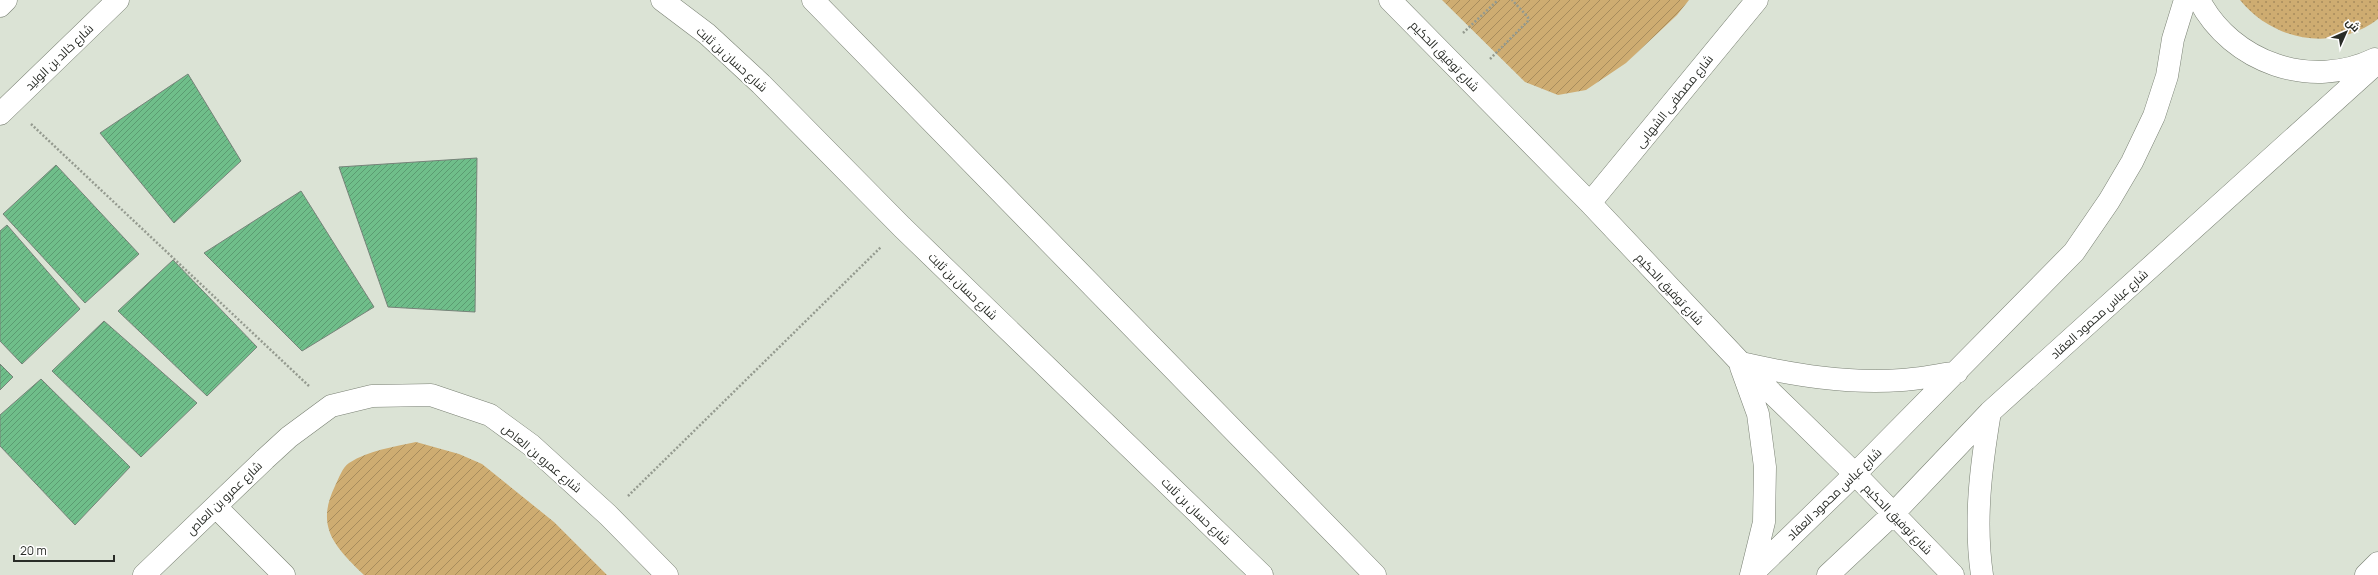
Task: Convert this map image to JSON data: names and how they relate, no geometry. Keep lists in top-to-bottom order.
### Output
{
  "streets": {
    "street": [
      "شارع توفيق الحكيم",
      "شارع خالد بن الوليد",
      "شارع حسان بن ثابت",
      "شارع مصطفى الشهابى",
      "شارع عباس محمود العقاد",
      "شارع عمرو بن العاص"
    ]
  },
  "crossings": [
    ["شارع توفيق الحكيم", "شارع مصطفى الشهابى"],
    ["شارع توفيق الحكيم", "شارع عباس محمود العقاد"]
  ],
  "scale_bar": "20 m",
  "north": "top right"
}
